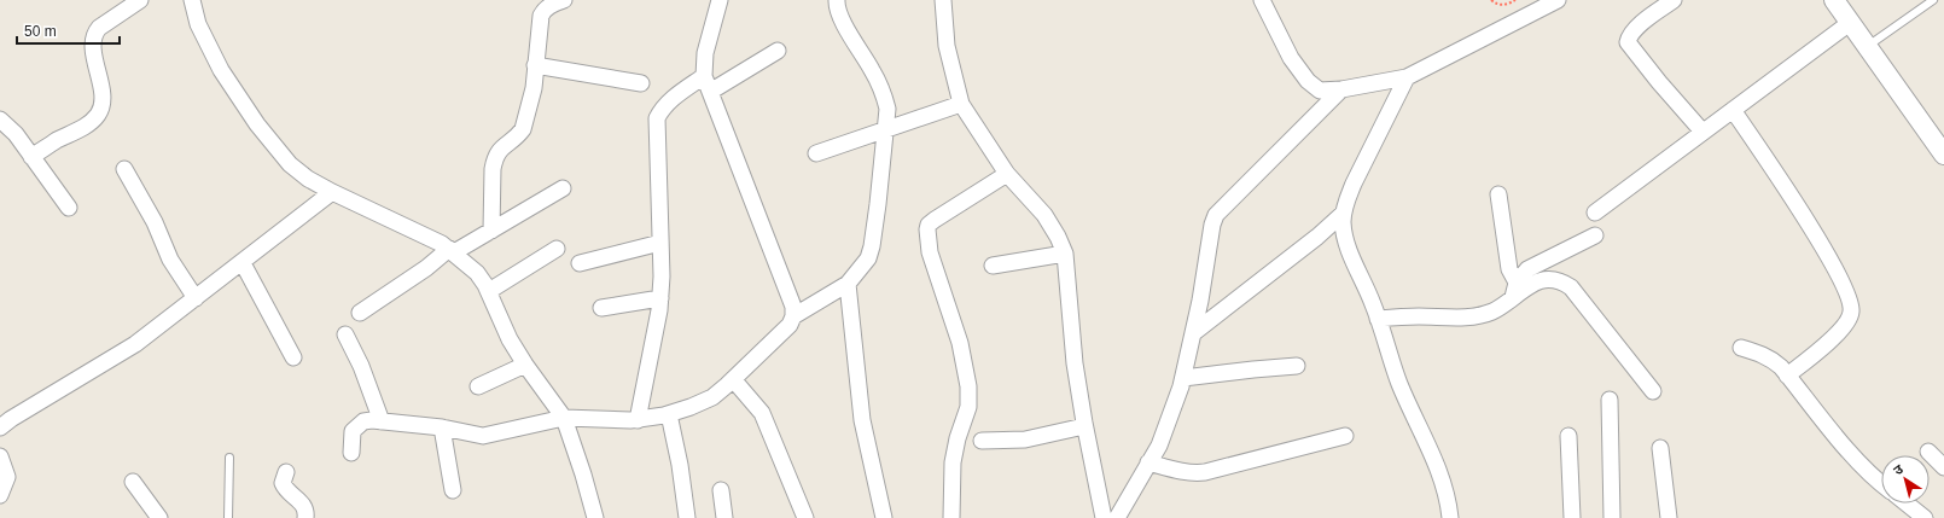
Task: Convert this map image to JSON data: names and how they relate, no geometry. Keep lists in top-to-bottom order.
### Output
{
  "scale_bar": "50 m",
  "north": "top left"
}
